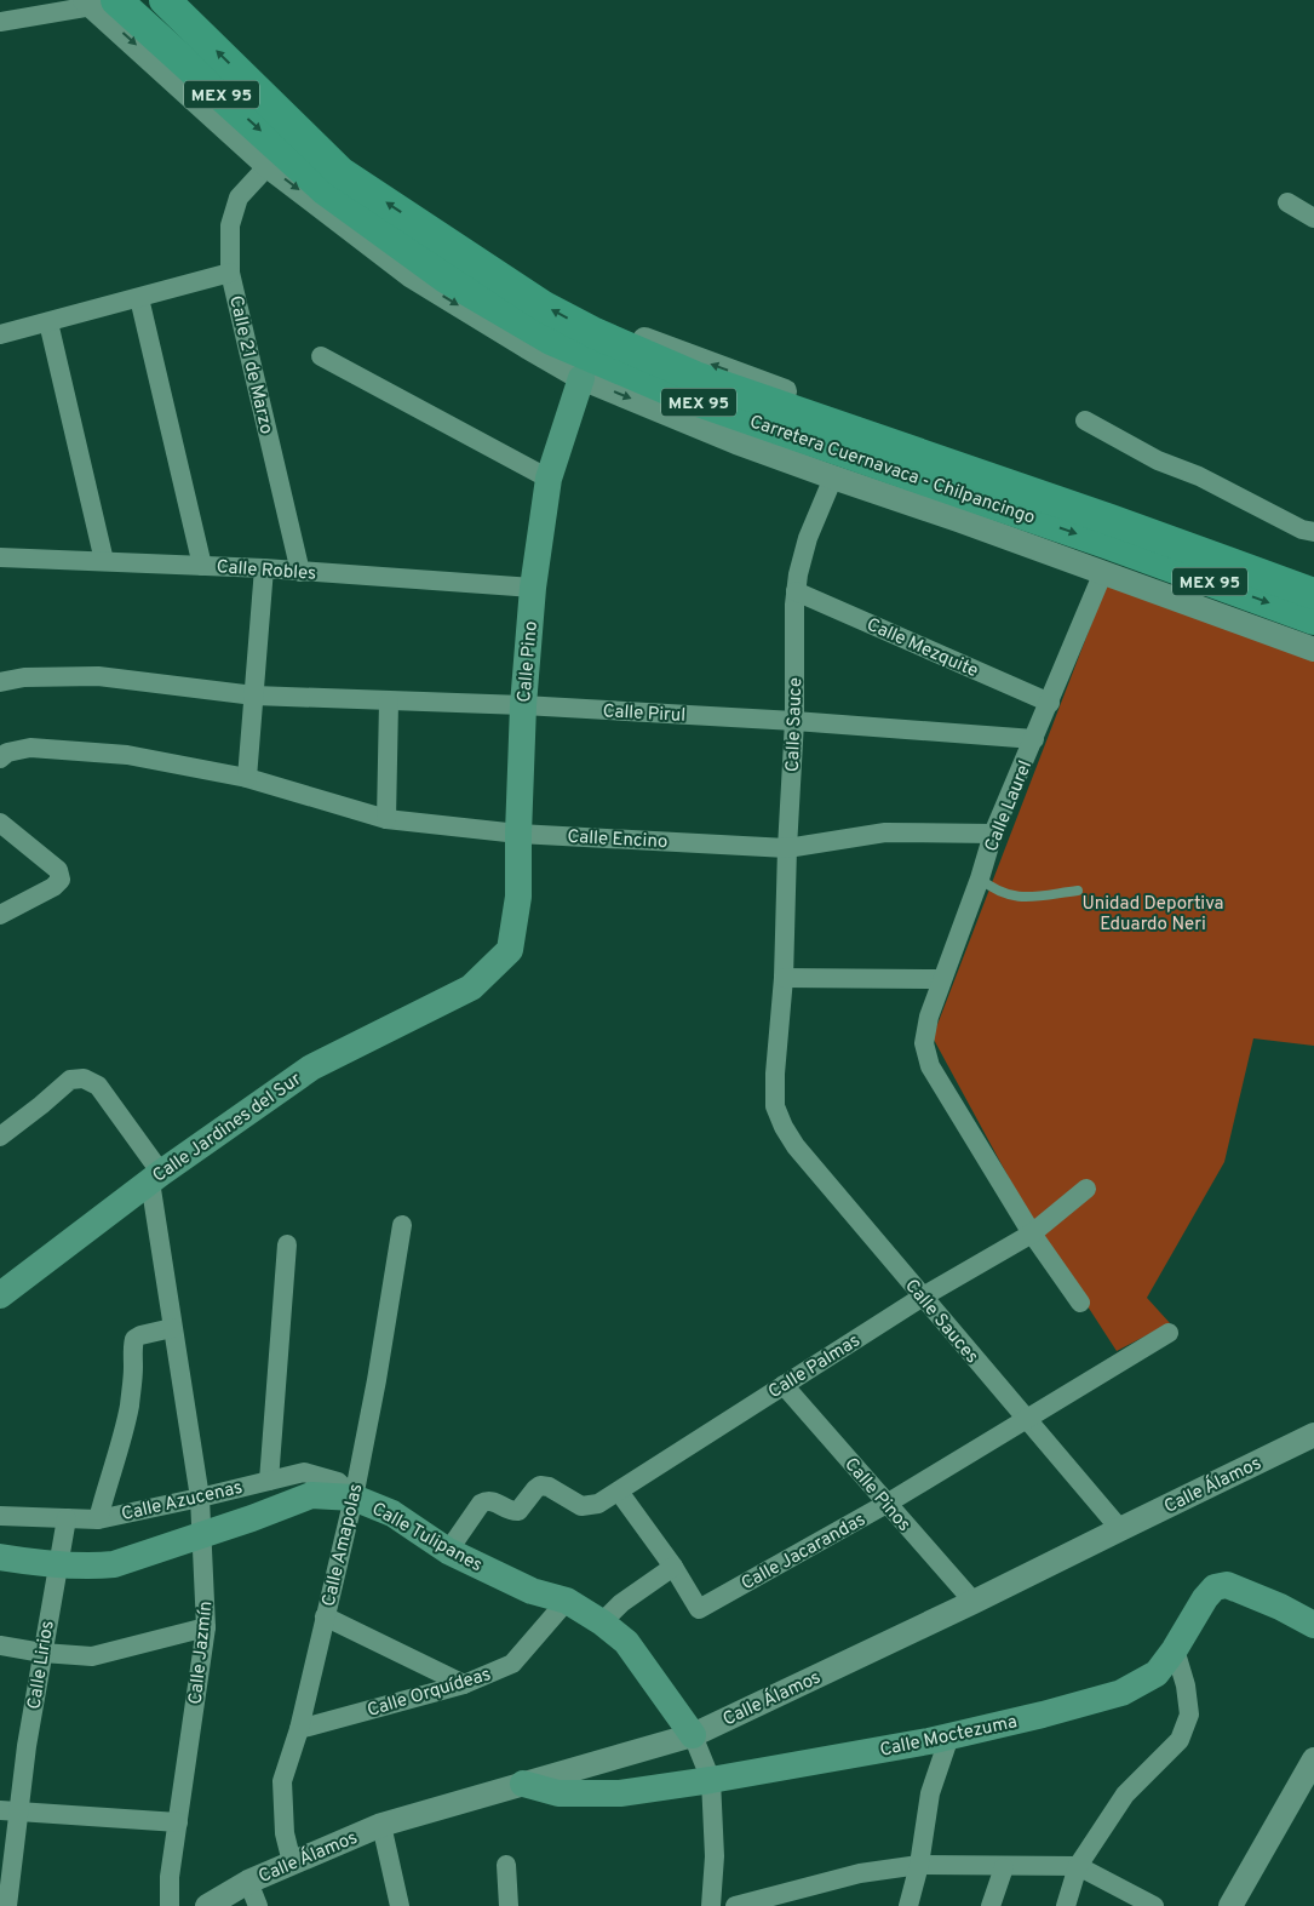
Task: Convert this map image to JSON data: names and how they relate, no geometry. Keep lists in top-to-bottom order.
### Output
{
  "streets": {
    "main road": [
      "MEX 95",
      "Carretera Cuernavaca - Chilpancingo",
      "Calle Pino",
      "Calle Jardines del Sur",
      "Calle Tulipanes",
      "Calle Moctezuma"
    ],
    "street": [
      "Calle 21 de Marzo",
      "Calle Robles",
      "Calle Mezquite",
      "Calle Pirul",
      "Calle Sauce",
      "Calle Laurel",
      "Calle Encino",
      "Calle Sauces",
      "Calle Palmas",
      "Calle Álamos",
      "Calle Pinos",
      "Calle Azucenas",
      "Calle Amapolas",
      "Calle Jacarandas",
      "Calle Jazmín",
      "Calle Lirios",
      "Calle Orquídeas"
    ]
  },
  "crossings": [
    ["Calle 21 de Marzo", "Calle Robles"],
    ["Calle Robles", "Calle Pino"],
    ["Calle Mezquite", "Calle Sauce"],
    ["Calle Mezquite", "Calle Laurel"],
    ["Calle Pino", "Calle Pirul"],
    ["Calle Pino", "Calle Encino"],
    ["Calle Pino", "Calle Jardines del Sur"],
    ["Calle Pirul", "Calle Sauce"],
    ["Calle Pirul", "Calle Laurel"],
    ["Calle Sauce", "Calle Encino"],
    ["Calle Sauce", "Calle Sauces"],
    ["Calle Laurel", "Calle Encino"],
    ["Calle Laurel", "Calle Palmas"],
    ["Calle Jardines del Sur", "Calle Jazmín"],
    ["Calle Sauces", "Calle Palmas"],
    ["Calle Sauces", "Calle Álamos"],
    ["Calle Sauces", "Calle Jacarandas"],
    ["Calle Palmas", "Calle Pinos"],
    ["Calle Palmas", "Calle Tulipanes"],
    ["Calle Álamos", "Calle Pinos"],
    ["Calle Álamos", "Calle Tulipanes"],
    ["Calle Álamos", "Calle Amapolas"],
    ["Calle Álamos", "Calle Moctezuma"],
    ["Calle Pinos", "Calle Jacarandas"],
    ["Calle Azucenas", "Calle Tulipanes"],
    ["Calle Azucenas", "Calle Amapolas"],
    ["Calle Azucenas", "Calle Jazmín"],
    ["Calle Azucenas", "Calle Lirios"],
    ["Calle Tulipanes", "Calle Amapolas"],
    ["Calle Tulipanes", "Calle Jazmín"],
    ["Calle Tulipanes", "Calle Lirios"],
    ["Calle Tulipanes", "Calle Orquídeas"],
    ["Calle Amapolas", "Calle Orquídeas"]
  ],
  "parks": ["Unidad Deportiva Eduardo Neri"]
}
